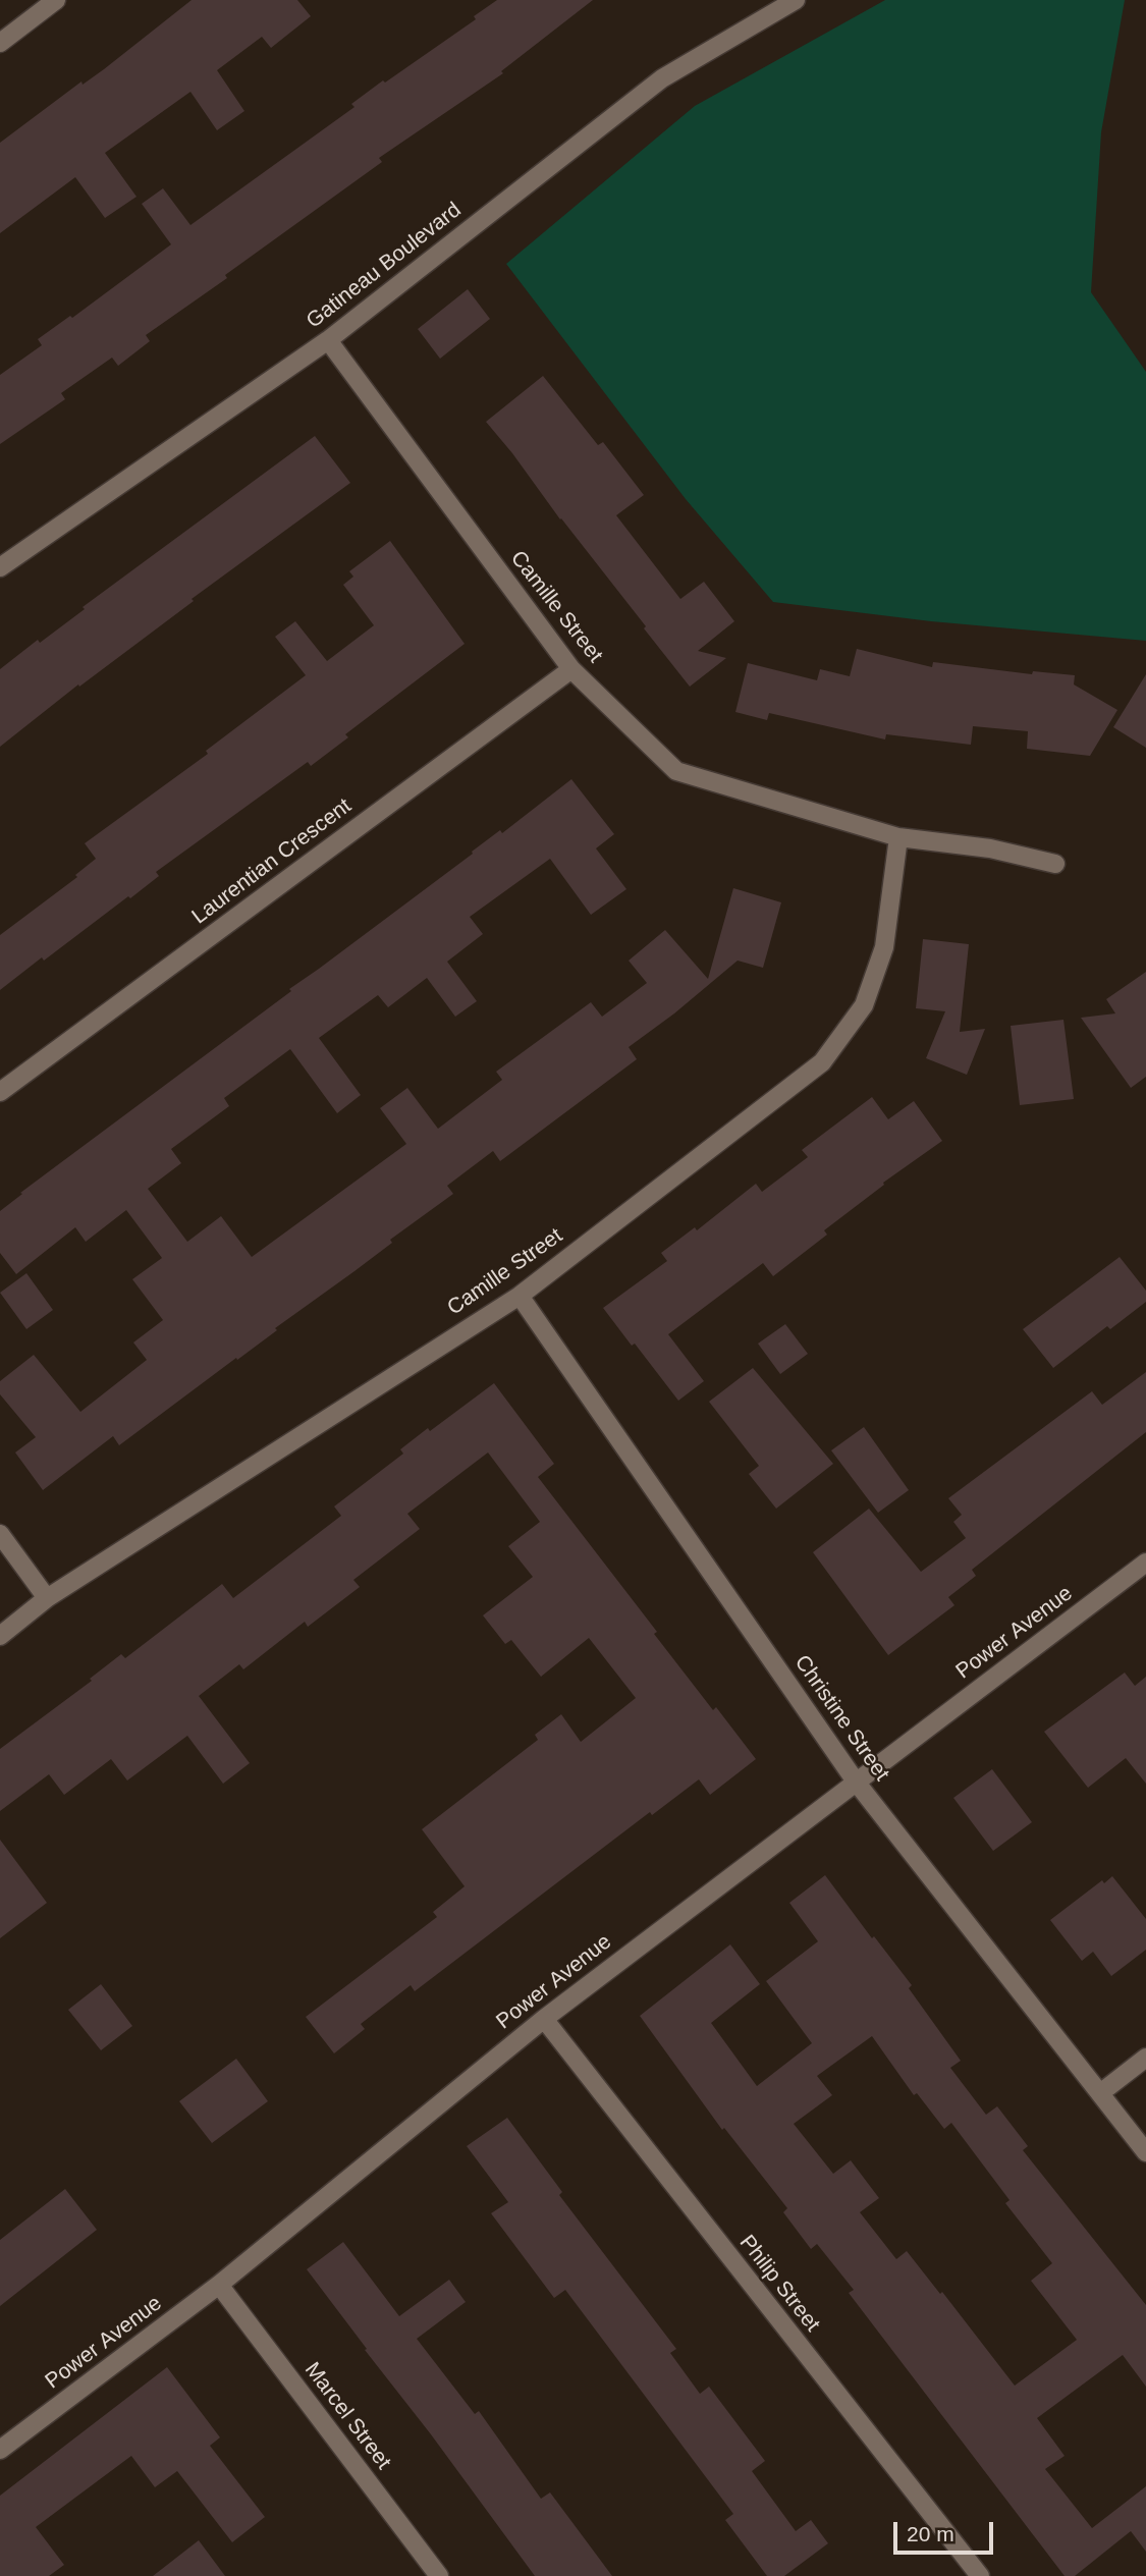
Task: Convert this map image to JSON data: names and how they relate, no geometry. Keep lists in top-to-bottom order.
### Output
{
  "streets": {
    "street": [
      "Gatineau Boulevard",
      "Camille Street",
      "Laurentian Crescent",
      "Power Avenue",
      "Christine Street",
      "Philip Street",
      "Marcel Street"
    ]
  },
  "crossings": [
    ["Gatineau Boulevard", "Camille Street"],
    ["Camille Street", "Laurentian Crescent"],
    ["Camille Street", "Christine Street"],
    ["Power Avenue", "Christine Street"],
    ["Power Avenue", "Philip Street"],
    ["Power Avenue", "Marcel Street"]
  ],
  "scale_bar": "20 m"
}
